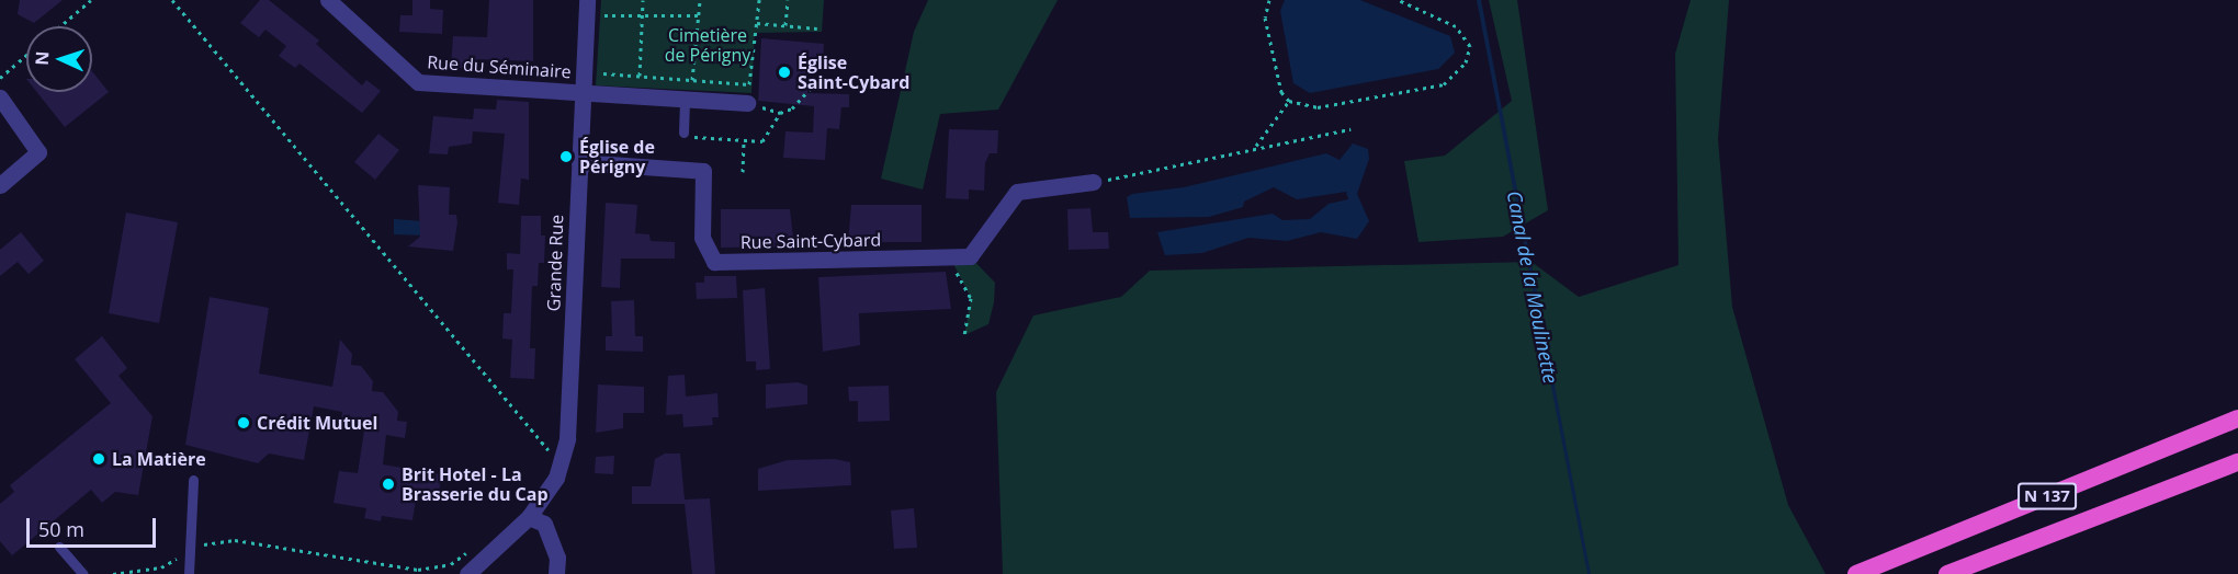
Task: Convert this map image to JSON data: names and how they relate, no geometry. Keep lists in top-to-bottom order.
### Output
{
  "streets": {
    "highway": ["N 137"],
    "street": ["Rue du Séminaire", "Rue Saint-Cybard", "Grande Rue"]
  },
  "crossings": [
    ["Rue du Séminaire", "Grande Rue"],
    ["Rue Saint-Cybard", "Grande Rue"]
  ],
  "water": ["Canal de la Moulinette"],
  "parks": ["Cimetière de Périgny"],
  "places": [
    "Église Saint-Cybard",
    "Église de Périgny",
    "Crédit Mutuel",
    "La Matière",
    "Brit Hotel - La Brasserie du Cap"
  ],
  "scale_bar": "50 m",
  "north": "left"
}
